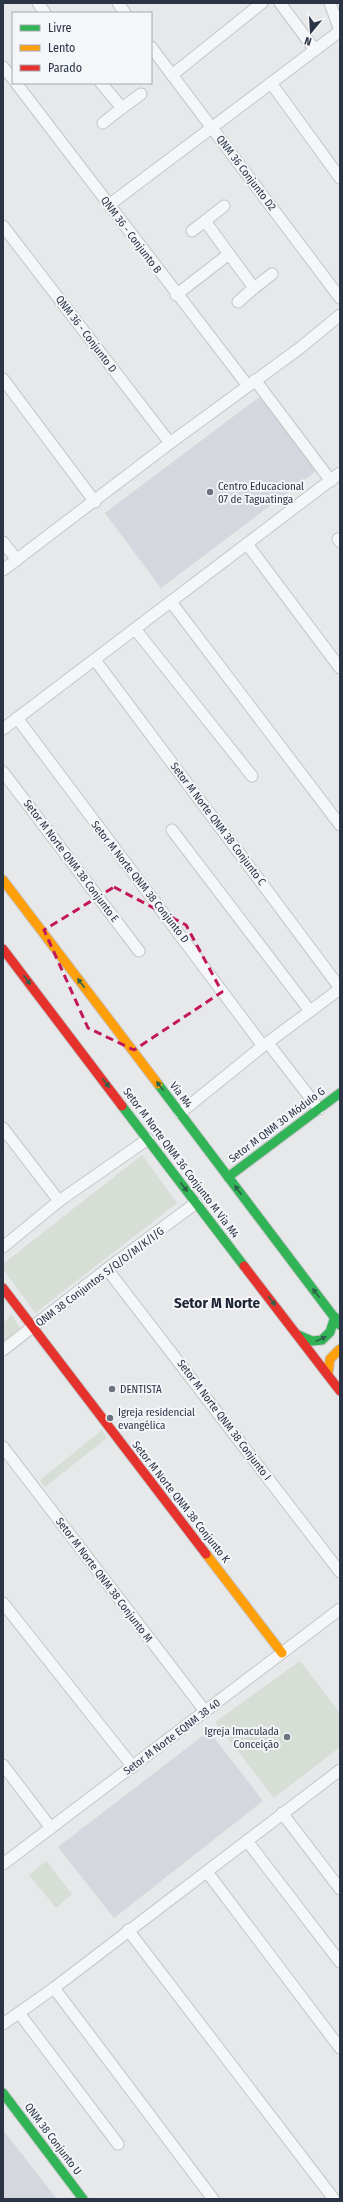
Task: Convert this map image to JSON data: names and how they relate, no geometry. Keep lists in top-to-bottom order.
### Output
{
  "streets": {
    "main road": [
      "Via M4",
      "Setor M QNM 30 Módulo G",
      "Setor M Norte QNM 36 Conjunto M Via M4",
      "Setor M Norte QNM 38 Conjunto K",
      "QNM 38 Conjunto U"
    ],
    "street": [
      "QNM 36 Conjunto D2",
      "QNM 36 - Conjunto B",
      "QNM 36 - Conjunto D",
      "Setor M Norte QNM 38 Conjunto C",
      "Setor M Norte QNM 38 Conjunto E",
      "Setor M Norte QNM 38 Conjunto D",
      "QNM 38 Conjuntos S/Q/O/M/K/I/G",
      "Setor M Norte QNM 38 Conjunto I",
      "Setor M Norte QNM 38 Conjunto M",
      "Setor M Norte EQNM 38 40"
    ]
  },
  "crossings": [
    ["Setor M Norte QNM 38 Conjunto D", "Setor M QNM 30 Módulo G"],
    ["Via M4", "Setor M QNM 30 Módulo G"],
    ["Setor M Norte QNM 36 Conjunto M Via M4", "QNM 38 Conjuntos S/Q/O/M/K/I/G"],
    ["QNM 38 Conjuntos S/Q/O/M/K/I/G", "Setor M Norte QNM 38 Conjunto I"],
    ["QNM 38 Conjuntos S/Q/O/M/K/I/G", "Setor M Norte QNM 38 Conjunto K"],
    ["Setor M Norte QNM 38 Conjunto K", "Setor M Norte EQNM 38 40"],
    ["Setor M Norte QNM 38 Conjunto M", "Setor M Norte EQNM 38 40"]
  ],
  "one_way": ["Via M4", "Setor M Norte QNM 36 Conjunto M Via M4"],
  "districts": ["Setor M Norte"],
  "places": [
    "Centro Educacional 07 de Taguatinga",
    "DENTISTA",
    "Igreja residencial evangélica",
    "Igreja Imaculada Conceição"
  ],
  "legend": ["Livre", "Lento", "Parado"],
  "north": "bottom"
}
